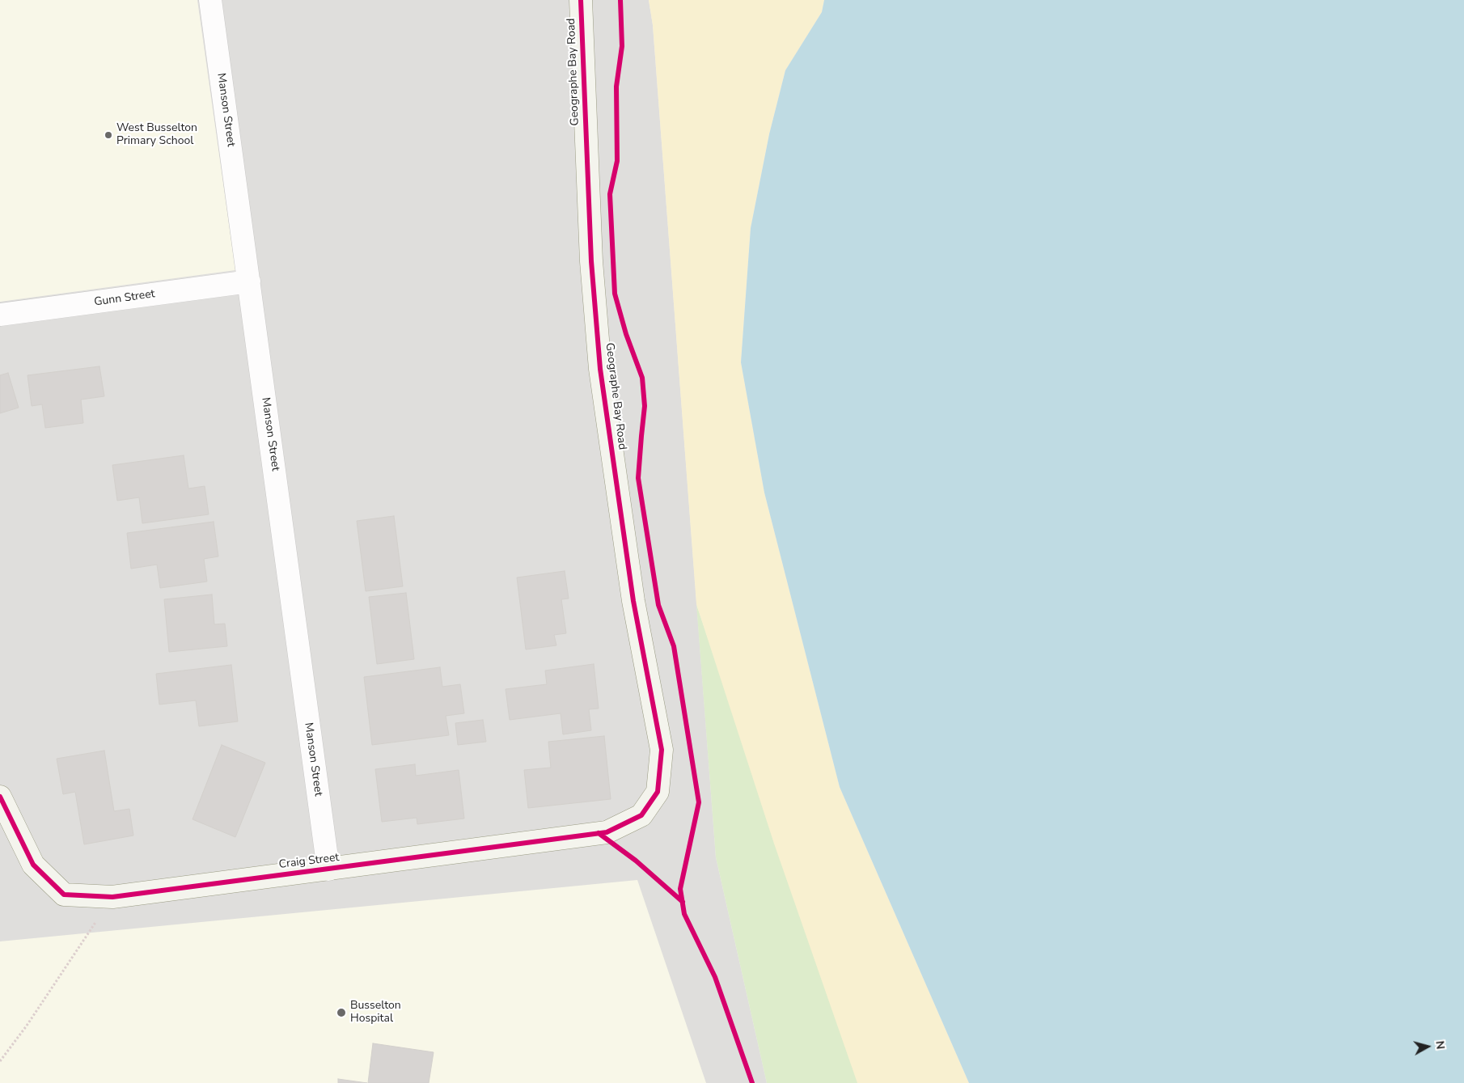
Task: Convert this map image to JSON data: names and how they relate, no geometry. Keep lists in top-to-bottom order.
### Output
{
  "streets": {
    "street": [
      "Geographe Bay Road",
      "Manson Street",
      "Gunn Street",
      "Craig Street"
    ]
  },
  "crossings": [
    ["Geographe Bay Road", "Craig Street"],
    ["Manson Street", "Gunn Street"],
    ["Manson Street", "Craig Street"]
  ],
  "places": ["West Busselton Primary School", "Busselton Hospital"],
  "north": "right"
}
